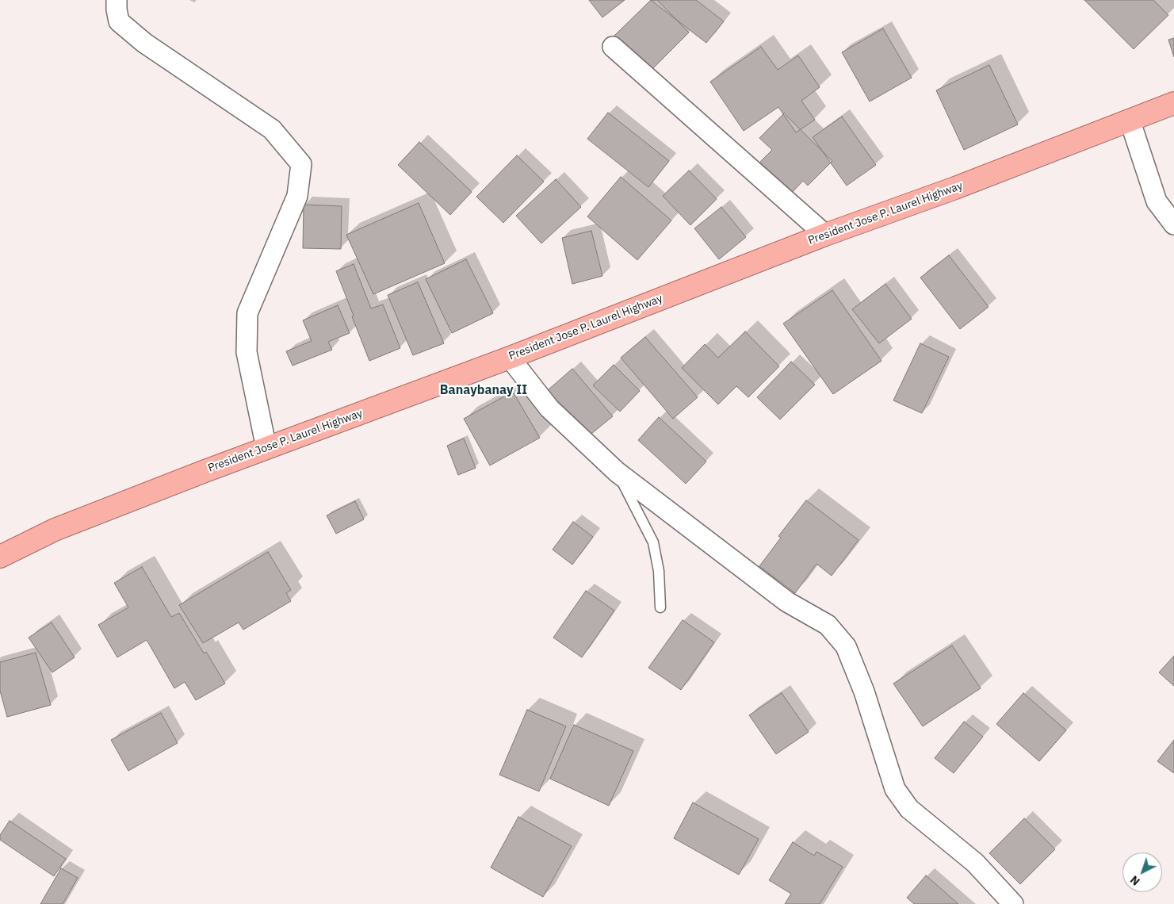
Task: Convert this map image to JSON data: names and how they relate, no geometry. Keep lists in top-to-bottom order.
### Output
{
  "streets": {
    "highway": ["President Jose P. Laurel Highway"]
  },
  "districts": ["Banaybanay II"],
  "north": "bottom left"
}
